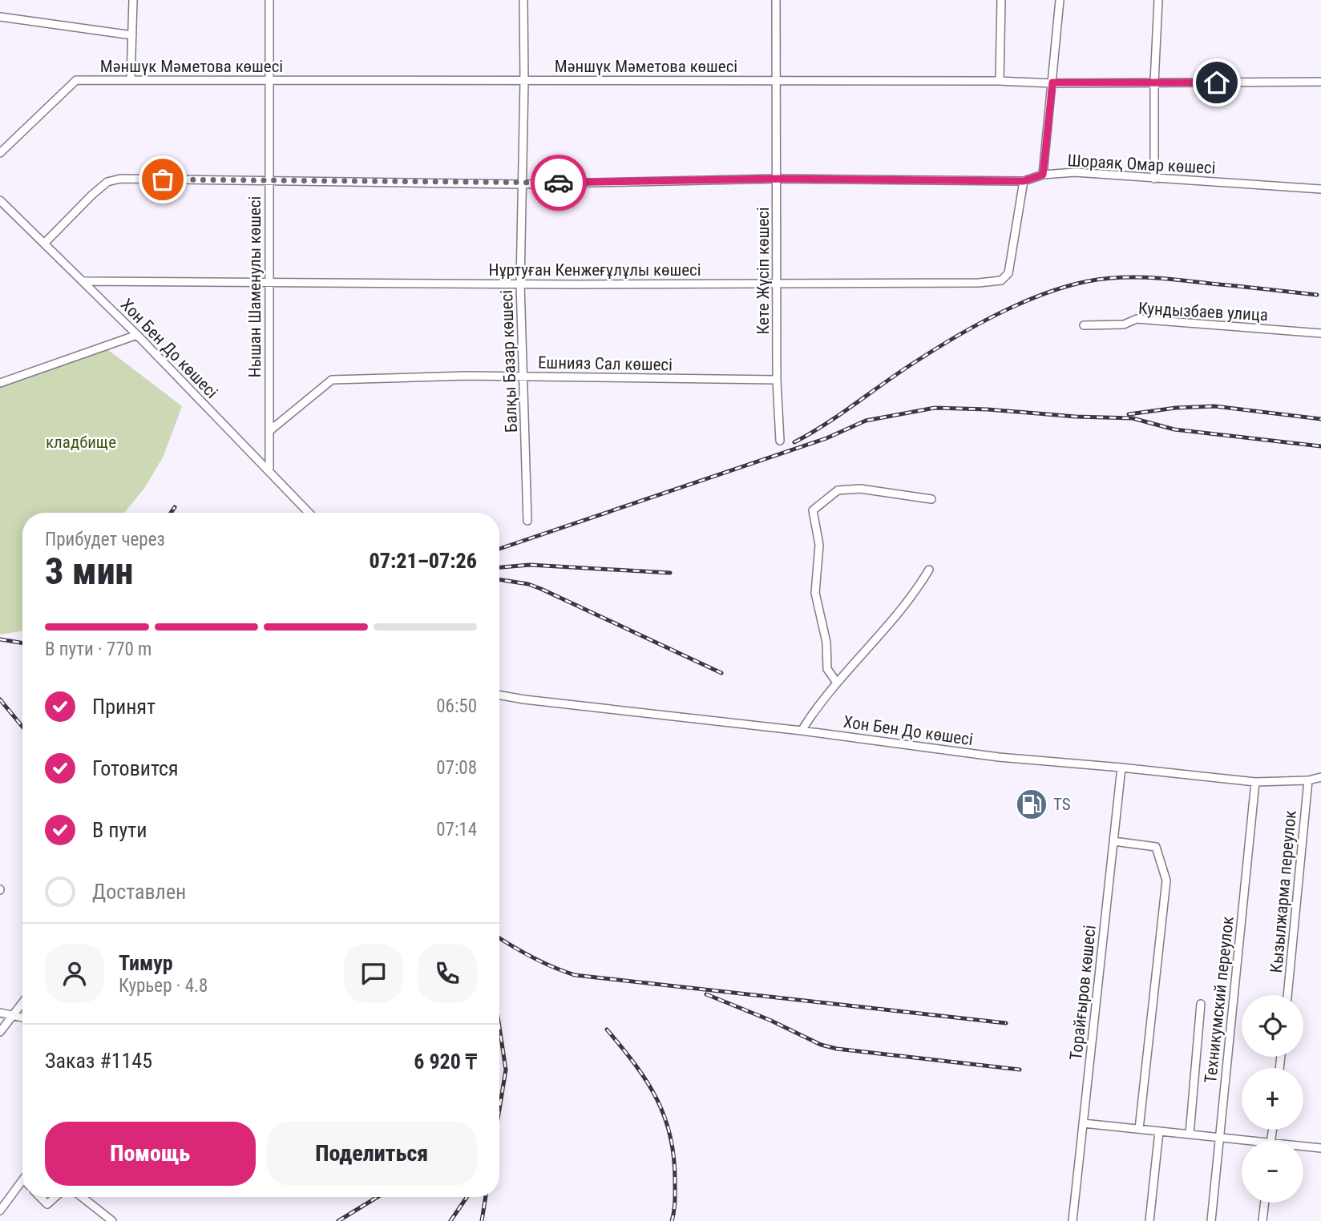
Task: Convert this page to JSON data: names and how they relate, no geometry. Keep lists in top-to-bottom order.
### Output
{
  "streets": {
    "street": [
      "Мәншүк Мәметова көшесі",
      "Шораяқ Омар көшесі",
      "Нұртуған Кенжеғұлұлы көшесі",
      "Кете Жүсіп көшесі",
      "Нышан Шаменулы көшесі",
      "Кундызбаев улица",
      "Хон Бен До көшесі",
      "Балқы Базар көшесі",
      "Ешнияз Сал көшесі",
      "Кызылжарма переулок",
      "Торайғыров көшесі",
      "Техникумский переулок"
    ]
  },
  "crossings": [
    ["Мәншүк Мәметова көшесі", "Кете Жүсіп көшесі"],
    ["Мәншүк Мәметова көшесі", "Нышан Шаменулы көшесі"],
    ["Мәншүк Мәметова көшесі", "Балқы Базар көшесі"],
    ["Шораяқ Омар көшесі", "Нұртуған Кенжеғұлұлы көшесі"],
    ["Шораяқ Омар көшесі", "Кете Жүсіп көшесі"],
    ["Шораяқ Омар көшесі", "Нышан Шаменулы көшесі"],
    ["Шораяқ Омар көшесі", "Хон Бен До көшесі"],
    ["Шораяқ Омар көшесі", "Балқы Базар көшесі"],
    ["Нұртуған Кенжеғұлұлы көшесі", "Кете Жүсіп көшесі"],
    ["Нұртуған Кенжеғұлұлы көшесі", "Нышан Шаменулы көшесі"],
    ["Нұртуған Кенжеғұлұлы көшесі", "Хон Бен До көшесі"],
    ["Нұртуған Кенжеғұлұлы көшесі", "Балқы Базар көшесі"],
    ["Кете Жүсіп көшесі", "Ешнияз Сал көшесі"],
    ["Нышан Шаменулы көшесі", "Хон Бен До көшесі"],
    ["Нышан Шаменулы көшесі", "Ешнияз Сал көшесі"],
    ["Хон Бен До көшесі", "Кызылжарма переулок"],
    ["Хон Бен До көшесі", "Торайғыров көшесі"],
    ["Хон Бен До көшесі", "Техникумский переулок"],
    ["Балқы Базар көшесі", "Ешнияз Сал көшесі"]
  ],
  "parks": ["кладбище"],
  "places": {
    "fuel station": ["TS"]
  },
  "page": {
    "heading": ["3 мин", "Прибудет через", "07:21–07:26"],
    "panel": [
      "Тимур",
      "Курьер · 4.8",
      "Заказ #1145",
      "6 920 ₸"
    ],
    "bar": "В пути · 770 m",
    "list": [
      ["Принят", "06:50"],
      ["Готовится", "07:08"],
      ["В пути", "07:14"],
      "Доставлен"
    ],
    "map_buttons": ["+", "−"],
    "buttons": ["Помощь", "Поделиться"]
  }
}
